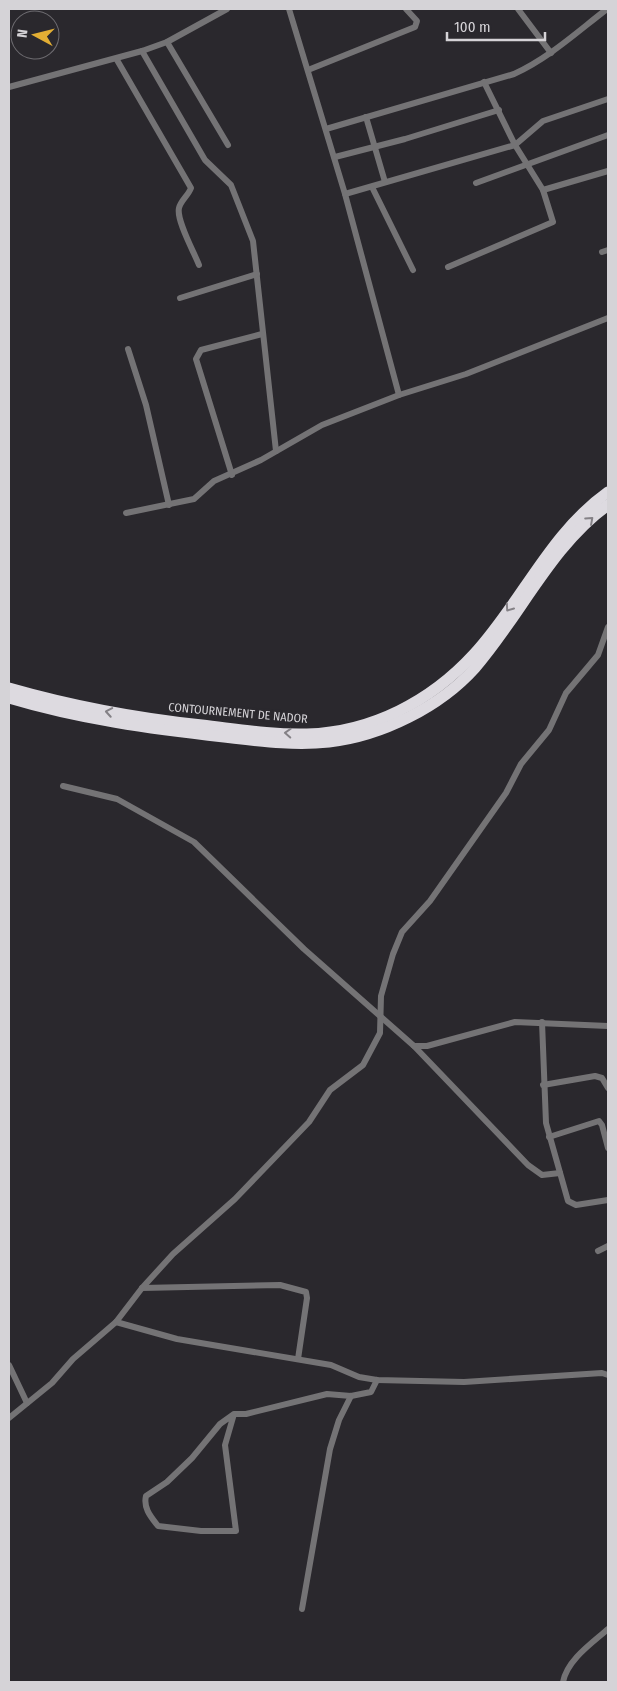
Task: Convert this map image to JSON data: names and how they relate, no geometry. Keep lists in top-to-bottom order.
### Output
{
  "streets": {
    "highway": ["CONTOURNEMENT DE NADOR"]
  },
  "scale_bar": "100 m",
  "north": "left"
}
